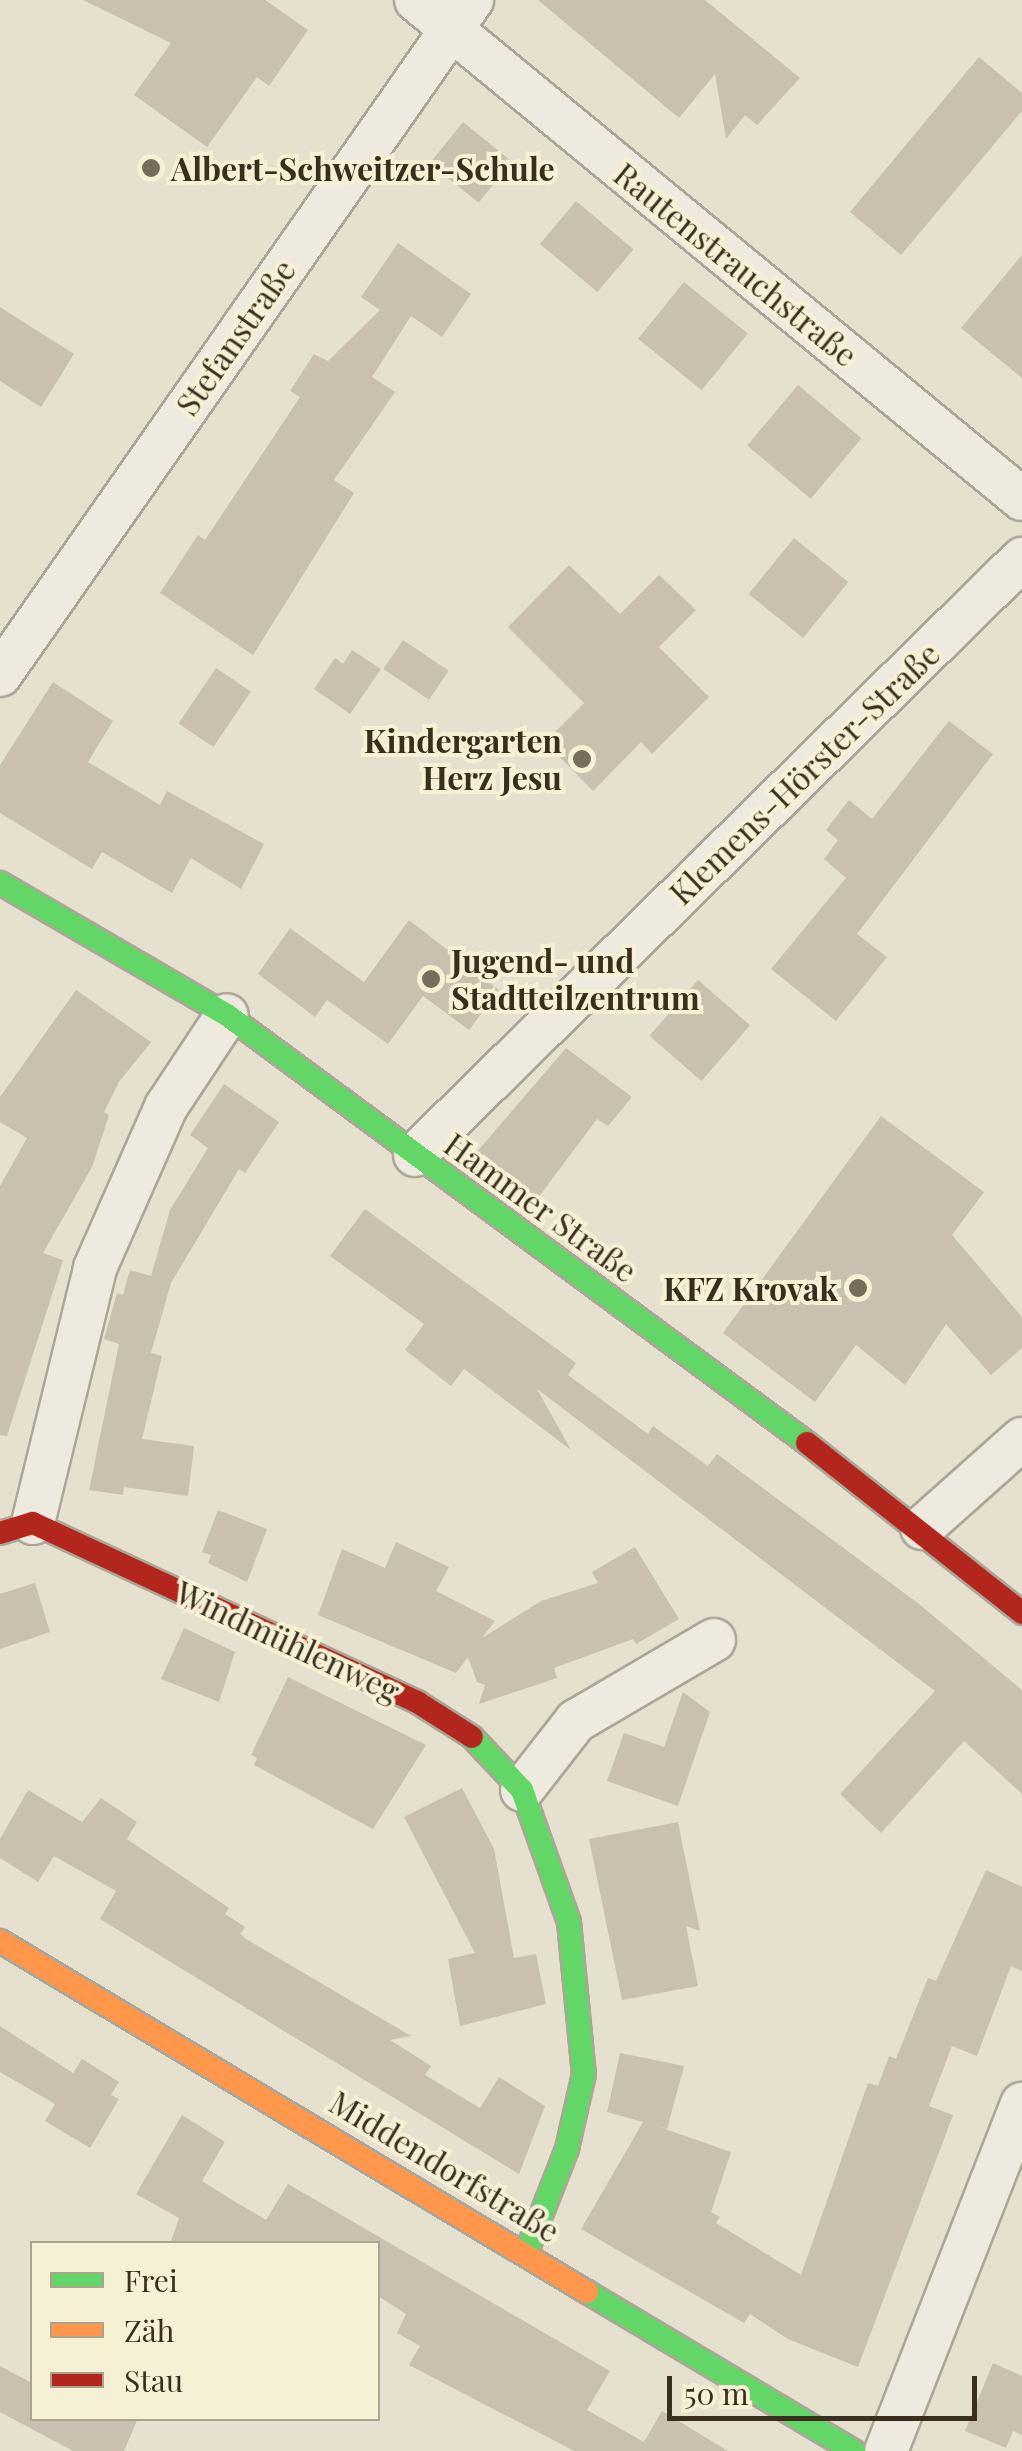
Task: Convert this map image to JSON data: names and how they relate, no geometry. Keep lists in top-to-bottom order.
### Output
{
  "streets": {
    "street": [
      "Rautenstrauchstraße",
      "Stefanstraße",
      "Klemens-Hörster-Straße",
      "Hammer Straße",
      "Windmühlenweg",
      "Middendorfstraße"
    ]
  },
  "crossings": [
    ["Rautenstrauchstraße", "Stefanstraße"],
    ["Klemens-Hörster-Straße", "Hammer Straße"],
    ["Hammer Straße", "Windmühlenweg"],
    ["Windmühlenweg", "Middendorfstraße"]
  ],
  "places": [
    "Albert-Schweitzer-Schule",
    "Kindergarten Herz Jesu",
    "Jugend- und Stadtteilzentrum",
    "KFZ Krovak"
  ],
  "legend": ["Frei", "Zäh", "Stau"],
  "scale_bar": "50 m"
}
